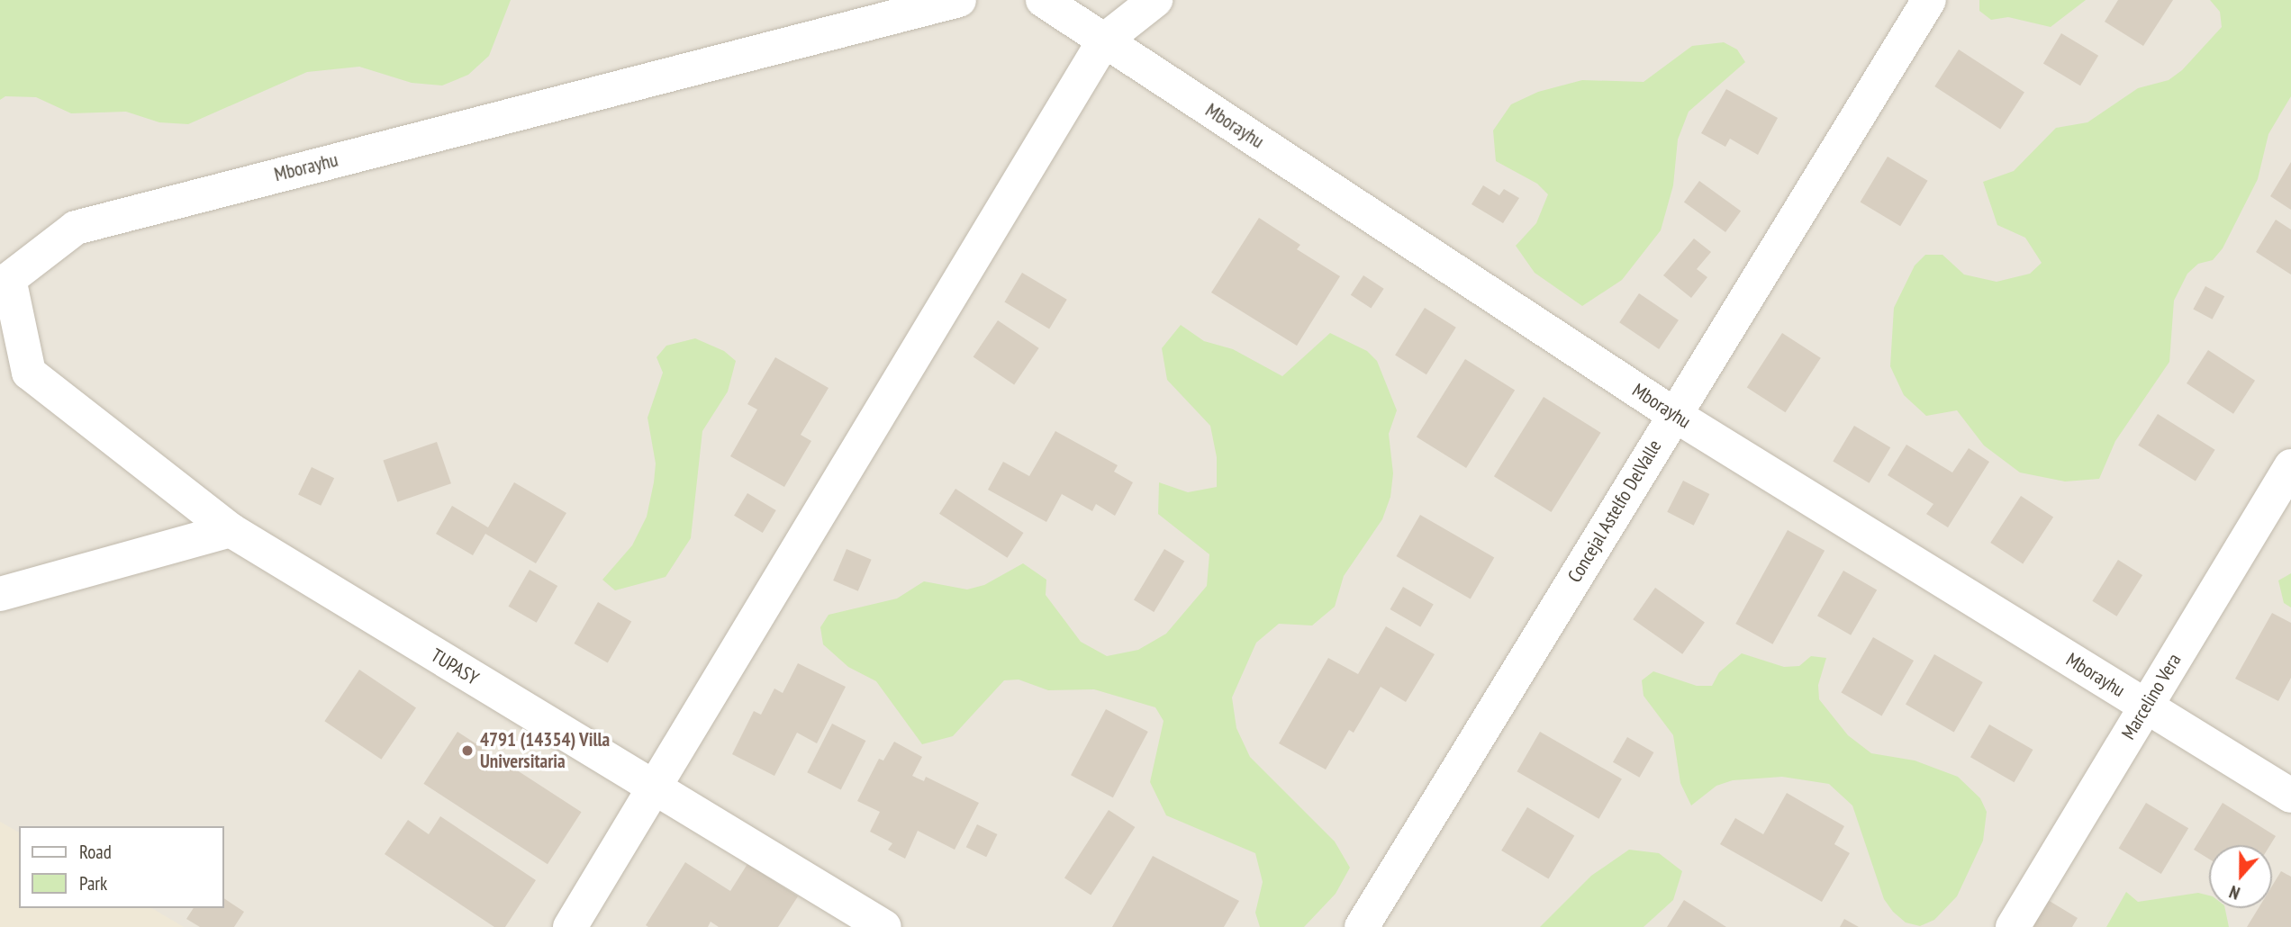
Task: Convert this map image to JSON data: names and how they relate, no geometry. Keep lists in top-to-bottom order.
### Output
{
  "streets": {
    "street": [
      "Mborayhu",
      "Concejal Astelfo DelValle",
      "TUPASY",
      "Marcelino Vera"
    ]
  },
  "crossings": [
    ["Mborayhu", "Concejal Astelfo DelValle"],
    ["Mborayhu", "TUPASY"],
    ["Mborayhu", "Marcelino Vera"]
  ],
  "places": ["4791 (14354) Villa Universitaria"],
  "legend": ["Road", "Park"],
  "north": "bottom"
}
